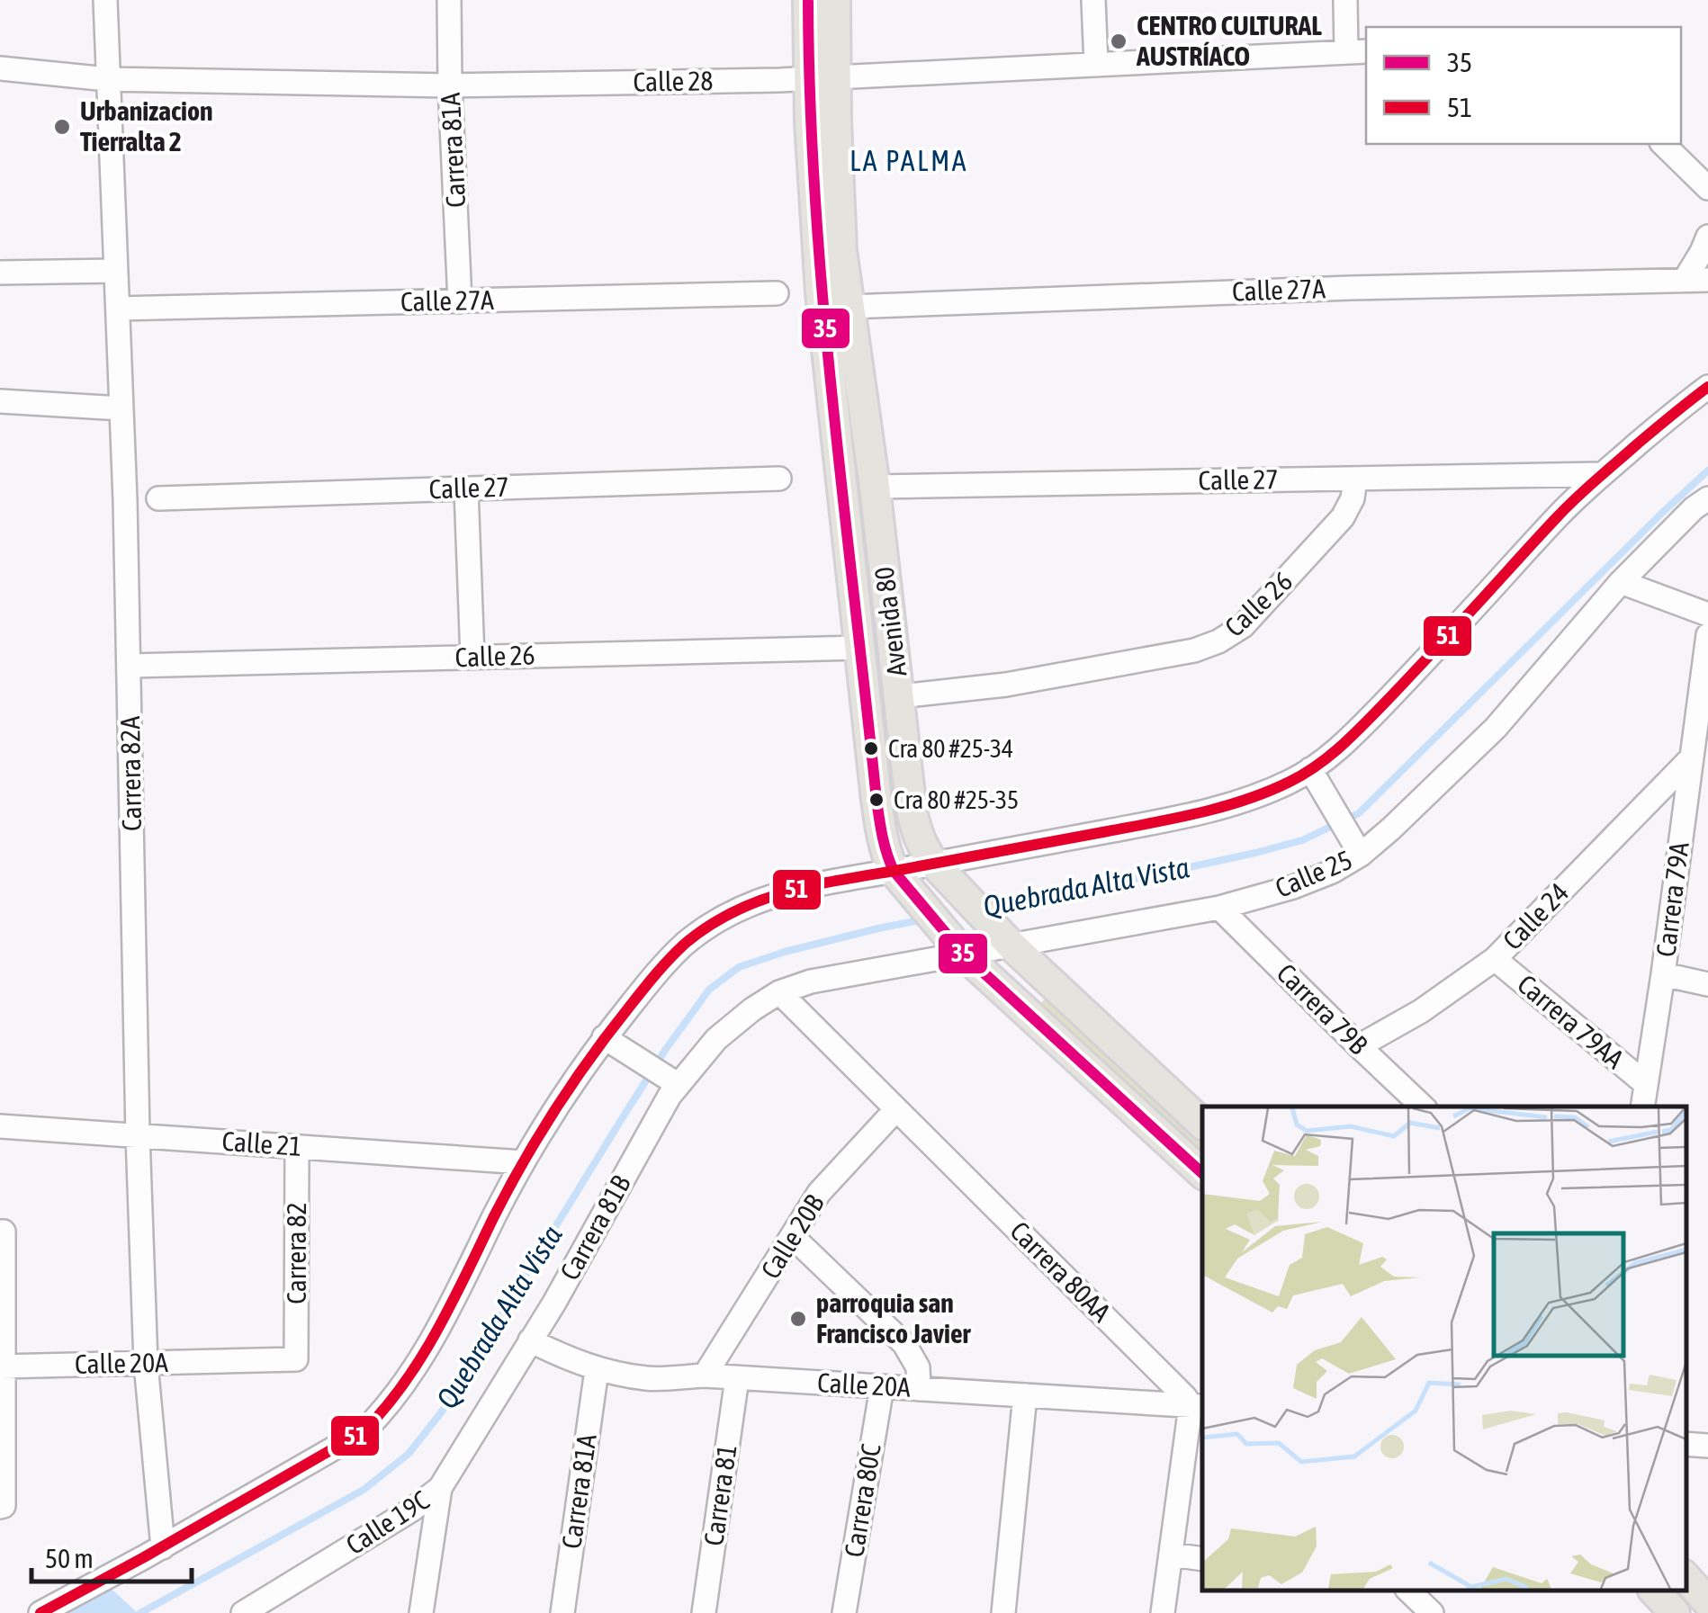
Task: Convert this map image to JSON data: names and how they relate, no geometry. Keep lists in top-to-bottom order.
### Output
{
  "streets": {
    "main road": ["Avenida 80"],
    "street": [
      "Calle 28",
      "Carrera 81A",
      "Calle 27A",
      "Calle 27",
      "Calle 26",
      "Carrera 82A",
      "Calle 25",
      "Carrera 79A",
      "Calle 24",
      "Carrera 79B",
      "Carrera 79AA",
      "Calle 21",
      "Carrera 81B",
      "Calle 20B",
      "Carrera 82",
      "Carrera 80AA",
      "Calle 20A",
      "Carrera 81",
      "Carrera 80C",
      "Calle 19C"
    ]
  },
  "crossings": [
    ["Calle 28", "Carrera 81A"],
    ["Calle 28", "Avenida 80"],
    ["Calle 28", "Carrera 82A"],
    ["Carrera 81A", "Calle 27A"],
    ["Carrera 81A", "Calle 20A"],
    ["Calle 27A", "Avenida 80"],
    ["Calle 27A", "Carrera 82A"],
    ["Calle 27", "Calle 26"],
    ["Calle 27", "Avenida 80"],
    ["Calle 26", "Avenida 80"],
    ["Calle 26", "Carrera 82A"],
    ["Avenida 80", "Calle 25"],
    ["Carrera 82A", "Calle 21"],
    ["Carrera 82A", "Calle 20A"],
    ["Calle 25", "Carrera 79B"],
    ["Calle 25", "Carrera 81B"],
    ["Calle 25", "Carrera 80AA"],
    ["Carrera 79A", "Calle 24"],
    ["Carrera 79A", "Carrera 79AA"],
    ["Calle 24", "Carrera 79B"],
    ["Calle 24", "Carrera 79AA"],
    ["Calle 21", "Carrera 82"],
    ["Carrera 81B", "Carrera 80AA"],
    ["Carrera 81B", "Calle 20A"],
    ["Carrera 81B", "Calle 19C"],
    ["Calle 20B", "Carrera 80AA"],
    ["Calle 20B", "Calle 20A"],
    ["Carrera 82", "Calle 20A"],
    ["Carrera 80AA", "Calle 20A"],
    ["Calle 20A", "Carrera 81"],
    ["Calle 20A", "Carrera 80C"]
  ],
  "districts": ["LA PALMA"],
  "water": ["Quebrada Alta Vista"],
  "places": [
    "CENTRO CULTURAL AUSTRÍACO",
    "Urbanizacion Tierralta 2",
    "Cra 80 #25-34",
    "Cra 80 #25-35",
    "parroquia san Francisco Javier"
  ],
  "lines": ["transit line 35", "transit line 51"],
  "legend": ["35", "51"],
  "scale_bar": "50 m"
}
